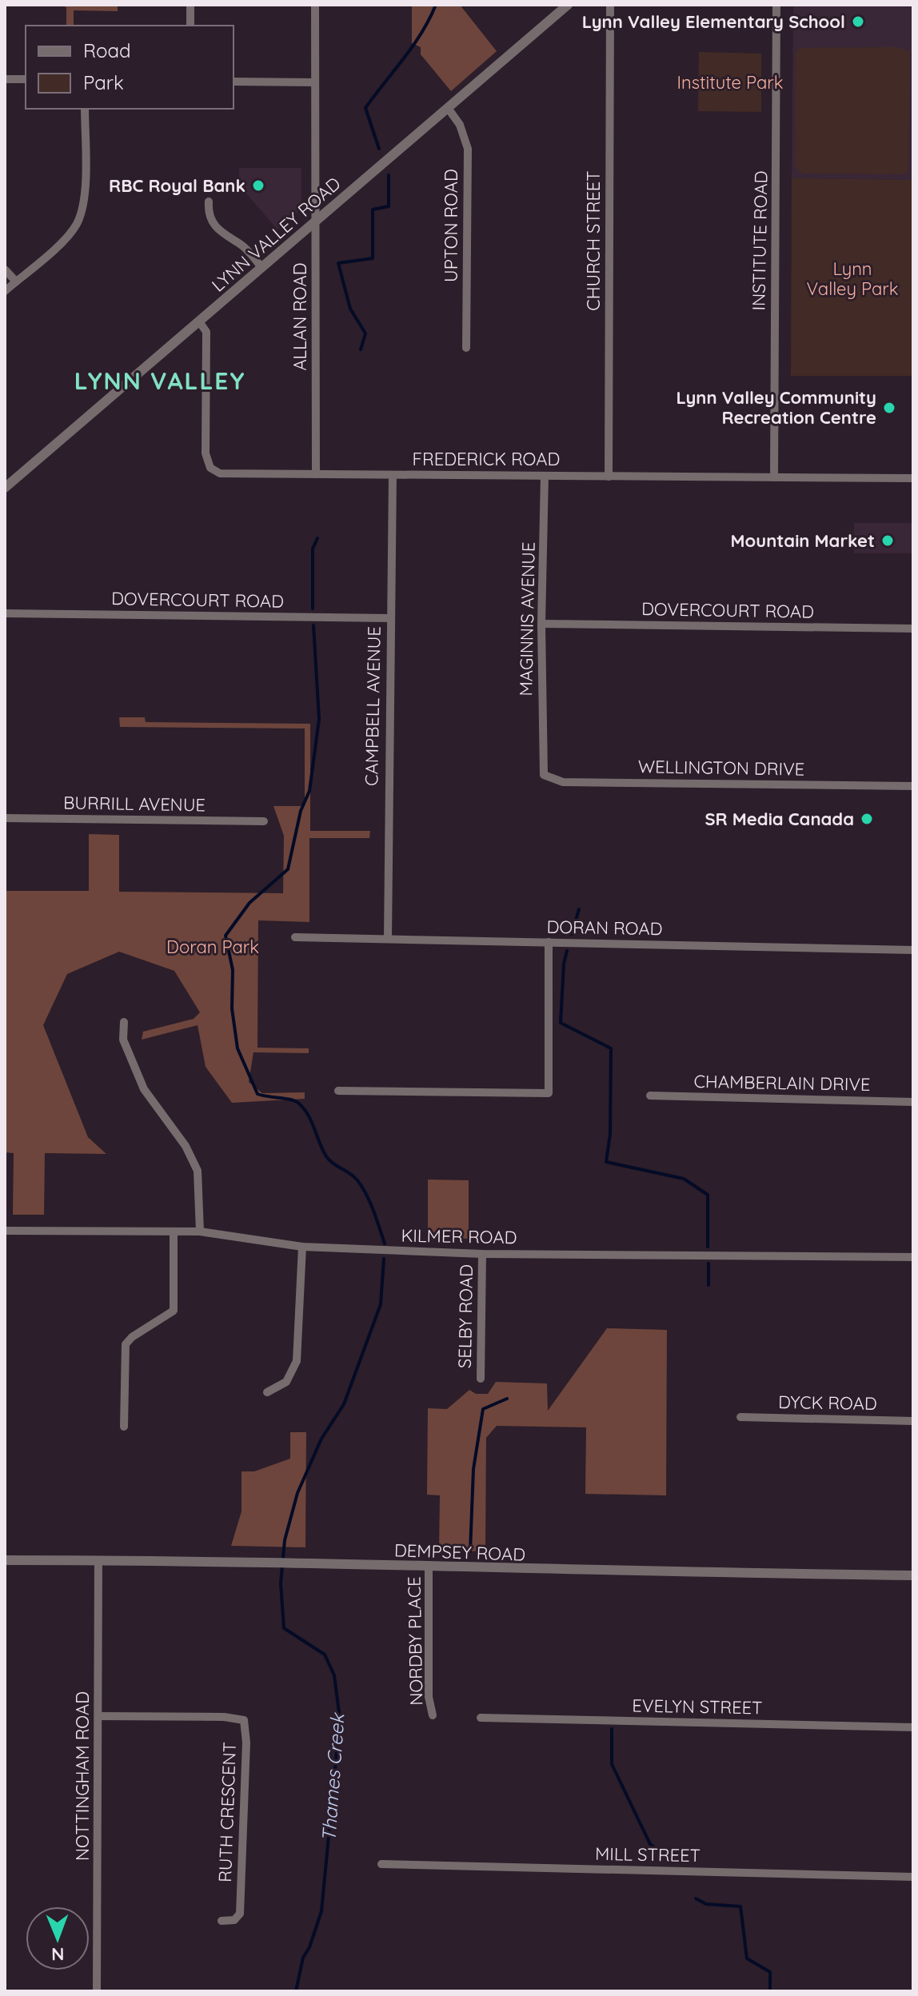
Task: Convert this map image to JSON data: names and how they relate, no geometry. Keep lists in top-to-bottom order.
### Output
{
  "streets": {
    "street": [
      "UPTON ROAD",
      "LYNN VALLEY ROAD",
      "CHURCH STREET",
      "INSTITUTE ROAD",
      "ALLAN ROAD",
      "FREDERICK ROAD",
      "DOVERCOURT ROAD",
      "MAGINNIS AVENUE",
      "CAMPBELL AVENUE",
      "WELLINGTON DRIVE",
      "BURRILL AVENUE",
      "DORAN ROAD",
      "CHAMBERLAIN DRIVE",
      "KILMER ROAD",
      "SELBY ROAD",
      "DYCK ROAD",
      "DEMPSEY ROAD",
      "NORDBY PLACE",
      "EVELYN STREET",
      "NOTTINGHAM ROAD",
      "RUTH CRESCENT",
      "MILL STREET"
    ]
  },
  "crossings": [
    ["UPTON ROAD", "LYNN VALLEY ROAD"],
    ["LYNN VALLEY ROAD", "ALLAN ROAD"],
    ["LYNN VALLEY ROAD", "FREDERICK ROAD"],
    ["CHURCH STREET", "FREDERICK ROAD"],
    ["INSTITUTE ROAD", "FREDERICK ROAD"],
    ["ALLAN ROAD", "FREDERICK ROAD"],
    ["FREDERICK ROAD", "MAGINNIS AVENUE"],
    ["FREDERICK ROAD", "CAMPBELL AVENUE"],
    ["DOVERCOURT ROAD", "MAGINNIS AVENUE"],
    ["DOVERCOURT ROAD", "CAMPBELL AVENUE"],
    ["MAGINNIS AVENUE", "WELLINGTON DRIVE"],
    ["CAMPBELL AVENUE", "DORAN ROAD"],
    ["KILMER ROAD", "SELBY ROAD"],
    ["DEMPSEY ROAD", "NORDBY PLACE"],
    ["DEMPSEY ROAD", "NOTTINGHAM ROAD"],
    ["NOTTINGHAM ROAD", "RUTH CRESCENT"]
  ],
  "districts": ["LYNN VALLEY"],
  "water": ["Thames Creek"],
  "parks": ["Institute Park", "Lynn Valley Park", "Doran Park"],
  "places": [
    "Lynn Valley Elementary School",
    "RBC Royal Bank",
    "Lynn Valley Community Recreation Centre",
    "Mountain Market",
    "SR Media Canada"
  ],
  "legend": ["Road", "Park"],
  "north": "bottom"
}
